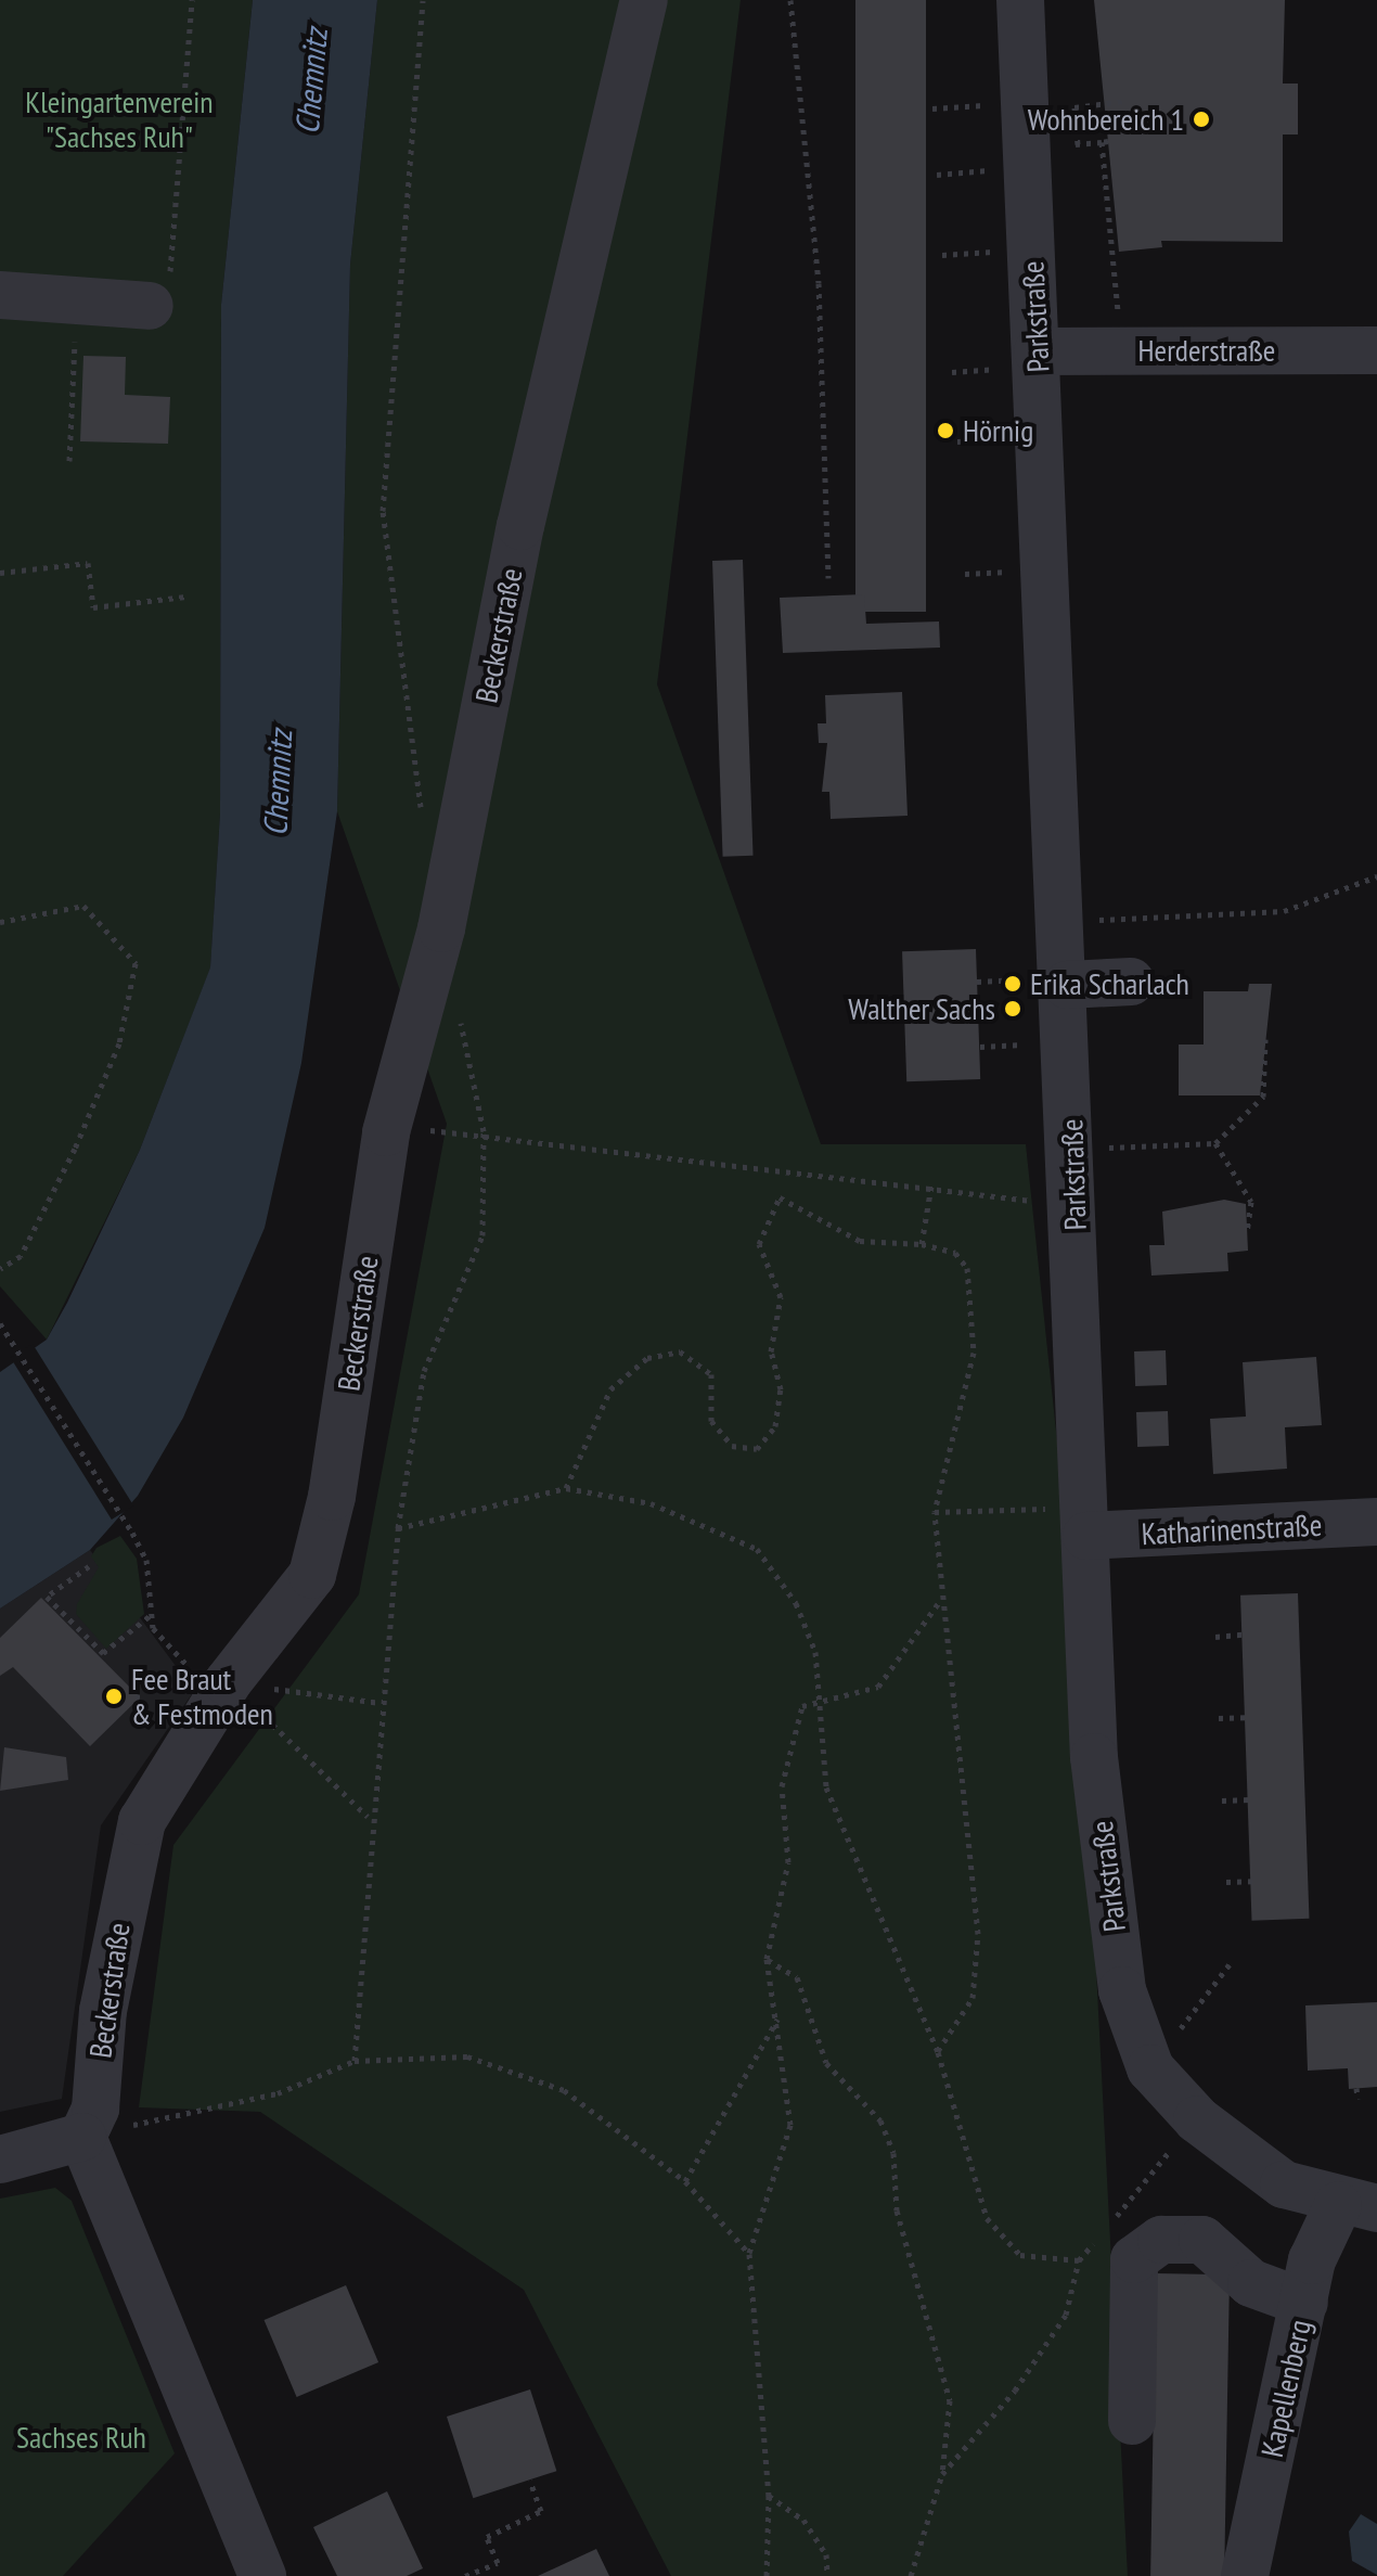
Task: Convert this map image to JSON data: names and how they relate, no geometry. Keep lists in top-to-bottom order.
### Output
{
  "streets": {
    "street": [
      "Parkstraße",
      "Herderstraße",
      "Beckerstraße",
      "Katharinenstraße",
      "Kapellenberg"
    ]
  },
  "crossings": [
    ["Parkstraße", "Herderstraße"],
    ["Parkstraße", "Katharinenstraße"],
    ["Parkstraße", "Kapellenberg"]
  ],
  "water": ["Chemnitz"],
  "parks": ["Kleingartenverein \"Sachses Ruh\"", "Sachses Ruh"],
  "places": [
    "Wohnbereich 1",
    "Hörnig",
    "Erika Scharlach",
    "Walther Sachs",
    "Fee Braut & Festmoden"
  ]
}
